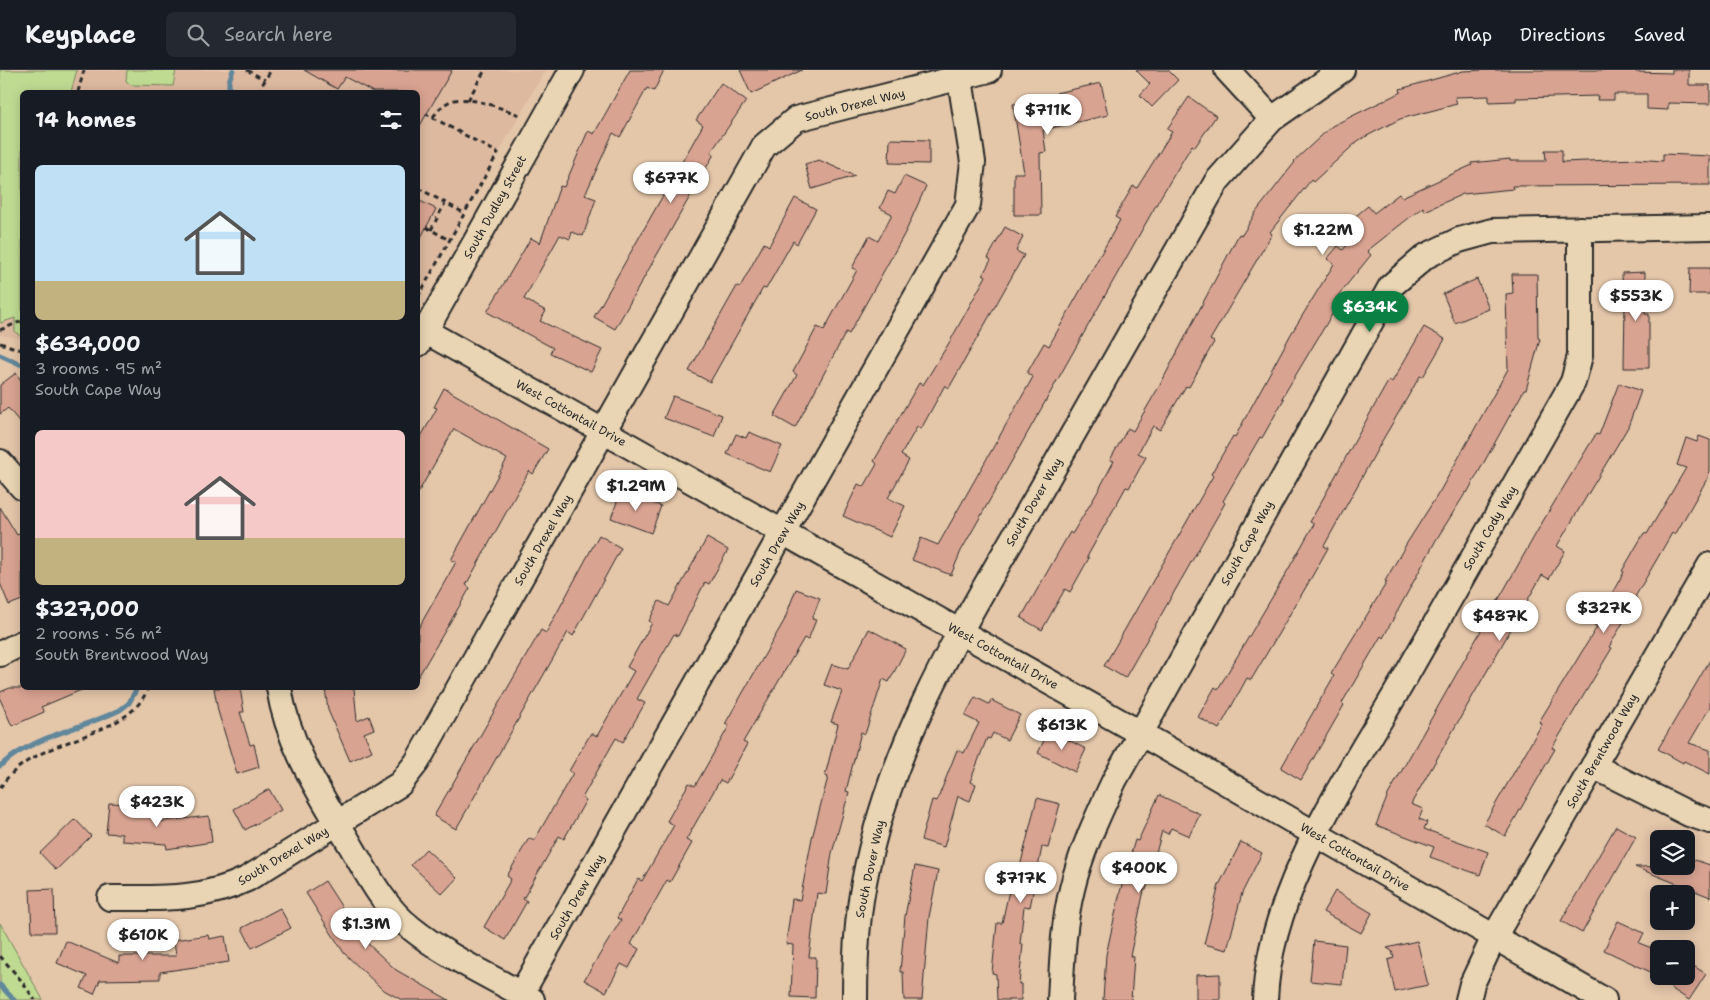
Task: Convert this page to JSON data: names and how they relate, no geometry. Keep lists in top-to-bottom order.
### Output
{
  "streets": {
    "street": [
      "South Drexel Way",
      "South Dudley Street",
      "West Cottontail Drive",
      "South Dover Way",
      "South Cody Way",
      "South Cape Way",
      "South Drew Way",
      "South Brentwood Way"
    ]
  },
  "crossings": [
    ["South Drexel Way", "West Cottontail Drive"],
    ["South Drexel Way", "South Drew Way"],
    ["South Dudley Street", "West Cottontail Drive"],
    ["West Cottontail Drive", "South Dover Way"],
    ["West Cottontail Drive", "South Cody Way"],
    ["West Cottontail Drive", "South Cape Way"],
    ["West Cottontail Drive", "South Drew Way"],
    ["West Cottontail Drive", "South Brentwood Way"],
    ["South Cody Way", "South Cape Way"]
  ],
  "page": {
    "header": "Keyplace",
    "search": "Search here",
    "nav": ["Map", "Directions", "Saved"],
    "heading": "14 homes",
    "price": [
      "$711K",
      "$677K",
      "$1.22M",
      "$553K",
      "$634K",
      "$1.29M",
      "$327K",
      "$487K",
      "$613K",
      "$423K",
      "$400K",
      "$717K",
      "$1.3M",
      "$610K"
    ],
    "list": [
      {
        "name": "$634,000",
        "note": "3 rooms · 95 m² · South Cape Way"
      },
      {
        "name": "$327,000",
        "note": "2 rooms · 56 m² · South Brentwood Way"
      }
    ],
    "map_buttons": ["+", "−"]
  }
}
